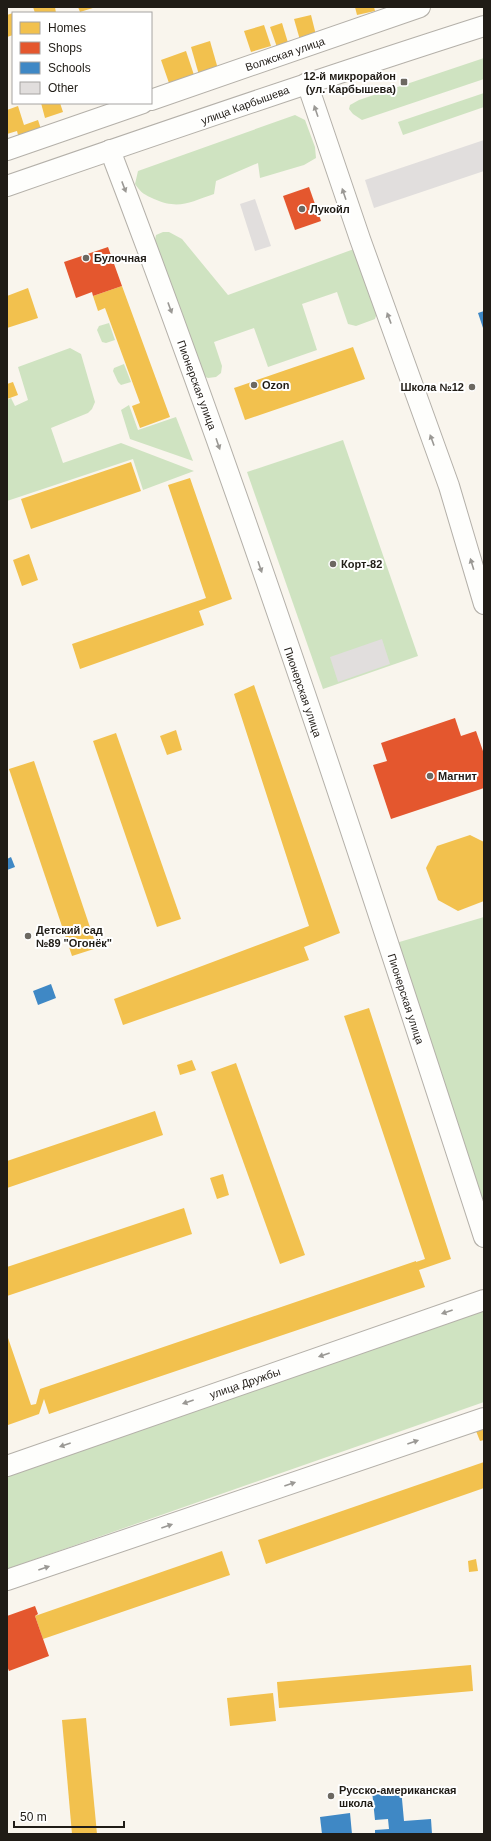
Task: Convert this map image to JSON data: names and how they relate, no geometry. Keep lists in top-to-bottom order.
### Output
{
  "streets": {
    "street": [
      "Волжская улица",
      "улица Карбышева",
      "Пионерская улица",
      "улица Дружбы"
    ]
  },
  "crossings": [
    ["улица Карбышева", "Пионерская улица"]
  ],
  "one_way": ["Пионерская улица"],
  "places": {
    "transit": ["12-й микрорайон (ул. Карбышева)"],
    "other": [
      "Лукойл",
      "Булочная",
      "Ozon",
      "Школа №12",
      "Корт-82",
      "Магнит",
      "Детский сад №89 \"Огонёк\"",
      "Русско-американская школа"
    ]
  },
  "legend": [
    "Homes",
    "Shops",
    "Schools",
    "Other"
  ],
  "scale_bar": "50 m"
}
